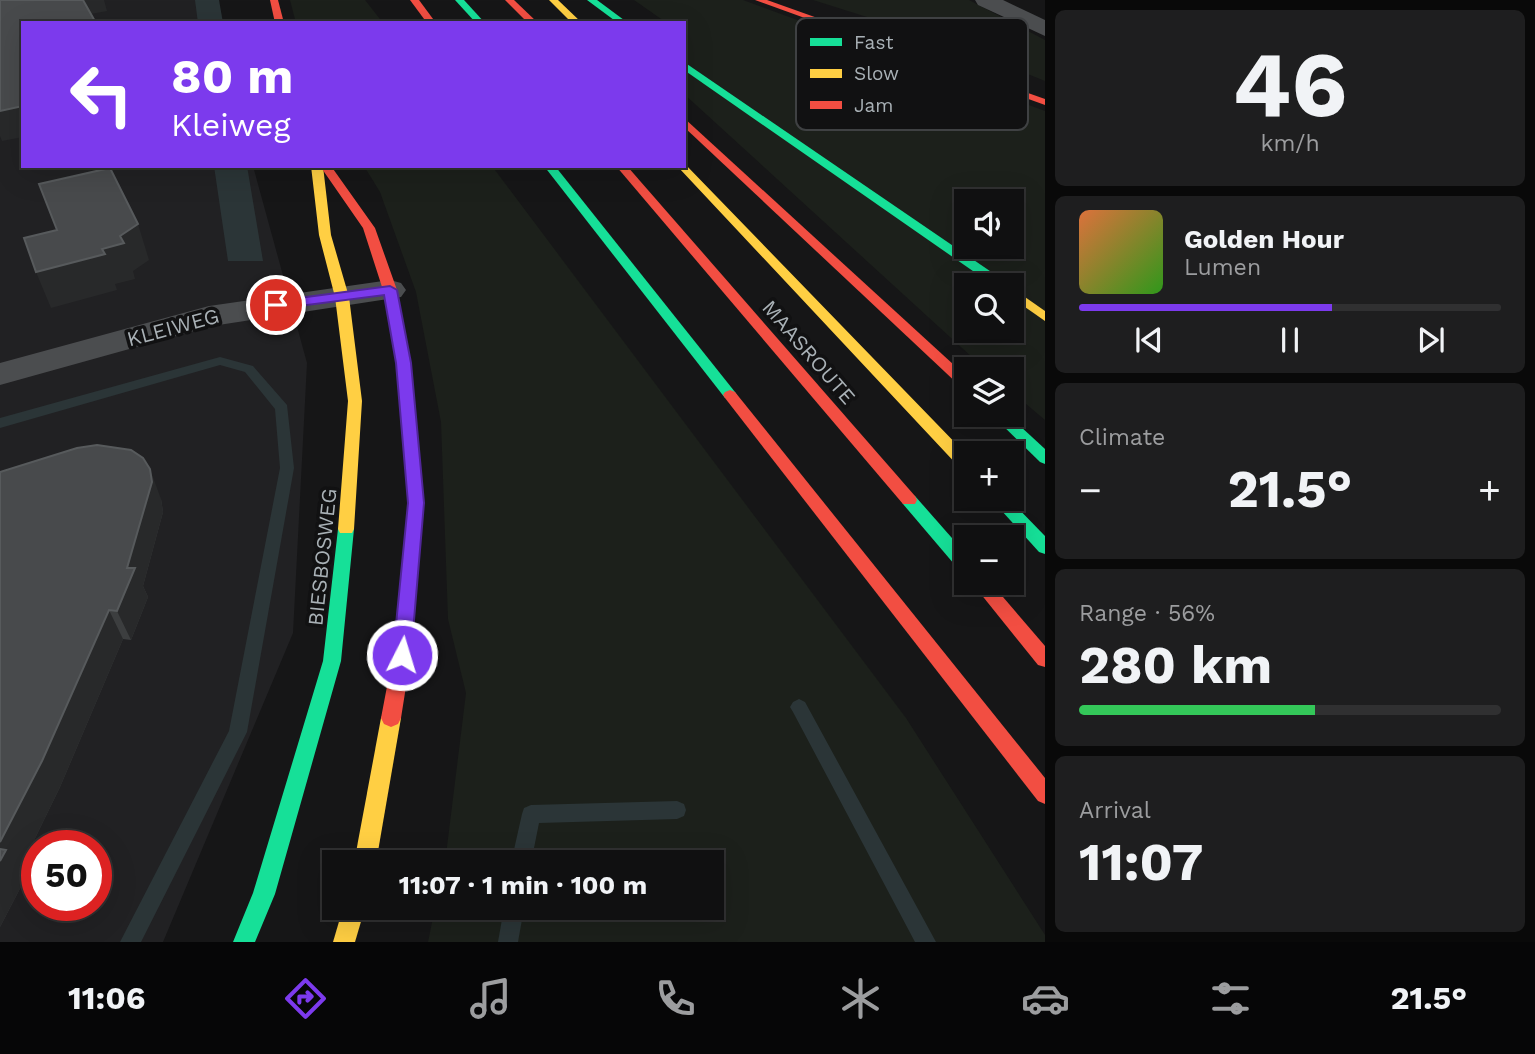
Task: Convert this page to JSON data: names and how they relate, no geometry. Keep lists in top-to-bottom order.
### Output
{
  "streets": {
    "main road": ["MAASROUTE", "BIESBOSWEG"],
    "street": ["KLEIWEG"]
  },
  "crossings": [
    ["KLEIWEG", "BIESBOSWEG"]
  ],
  "legend": ["Fast", "Slow", "Jam"],
  "page": {
    "tile": [
      ["46", "km/h"],
      "Climate",
      ["Range · 56%", "280 km"],
      ["Arrival", "11:07"]
    ],
    "turn": ["80 m", "Kleiweg"],
    "map_buttons": ["+", "−"],
    "song": ["Golden Hour", "Lumen"],
    "heat": ["−", "21.5°", "+"],
    "limit": "50",
    "trip": "11:07 · 1 min · 100 m",
    "tabs": ["11:06", "21.5°"]
  }
}
